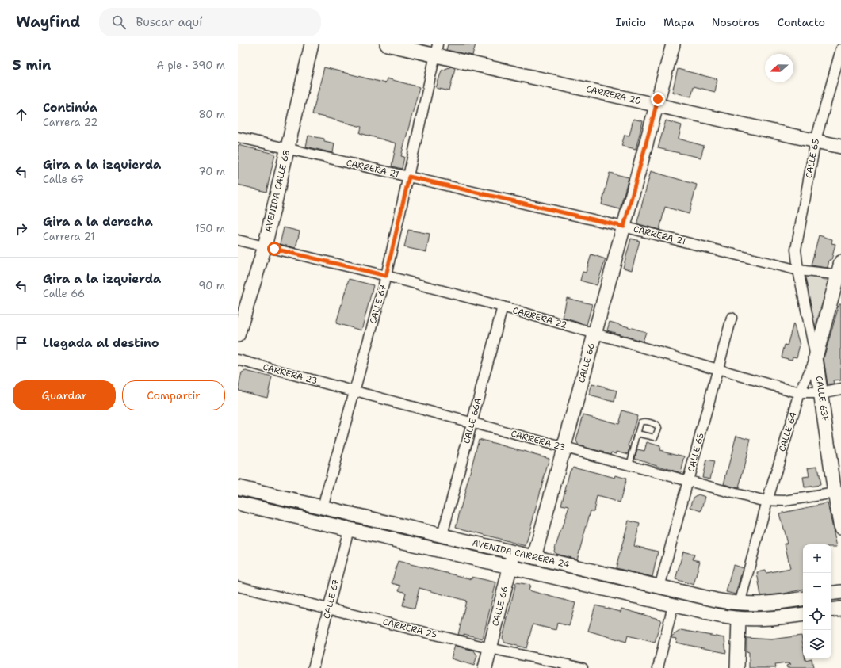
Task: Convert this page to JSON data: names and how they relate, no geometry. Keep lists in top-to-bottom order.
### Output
{
  "streets": {
    "main road": [
      "CARRERA 20",
      "AVENIDA CALLE 68",
      "CALLE 66",
      "CALLE 63F",
      "CALLE 64",
      "AVENIDA CARRERA 24"
    ],
    "street": [
      "CALLE 65",
      "CARRERA 21",
      "CALLE 67",
      "CARRERA 22",
      "CARRERA 23",
      "CALLE 66A",
      "CARRERA 25"
    ]
  },
  "crossings": [
    ["CARRERA 20", "CALLE 65"],
    ["CARRERA 20", "CALLE 67"],
    ["CARRERA 20", "CALLE 66"],
    ["CALLE 65", "CARRERA 21"],
    ["CALLE 65", "CARRERA 22"],
    ["CALLE 65", "CARRERA 23"],
    ["CALLE 65", "CALLE 63F"],
    ["CALLE 65", "AVENIDA CARRERA 24"],
    ["CARRERA 21", "AVENIDA CALLE 68"],
    ["CARRERA 21", "CALLE 67"],
    ["CARRERA 21", "CALLE 66"],
    ["CARRERA 21", "CALLE 63F"],
    ["CARRERA 21", "CALLE 64"],
    ["AVENIDA CALLE 68", "CARRERA 22"],
    ["CALLE 67", "CARRERA 22"],
    ["CALLE 67", "CARRERA 23"],
    ["CALLE 67", "AVENIDA CARRERA 24"],
    ["CALLE 67", "CARRERA 25"],
    ["CARRERA 22", "CALLE 66"],
    ["CARRERA 22", "CALLE 63F"],
    ["CARRERA 22", "CALLE 66A"],
    ["CARRERA 22", "CALLE 64"],
    ["CALLE 66", "CARRERA 23"],
    ["CALLE 66", "AVENIDA CARRERA 24"],
    ["CALLE 66", "CARRERA 25"],
    ["CARRERA 23", "CALLE 63F"],
    ["CARRERA 23", "CALLE 66A"],
    ["CARRERA 23", "CALLE 64"],
    ["CALLE 63F", "CALLE 64"],
    ["CALLE 66A", "AVENIDA CARRERA 24"],
    ["CALLE 64", "AVENIDA CARRERA 24"]
  ],
  "north": "left",
  "page": {
    "header": "Wayfind",
    "search": "Buscar aquí",
    "nav": [
      "Inicio",
      "Mapa",
      "Nosotros",
      "Contacto"
    ],
    "heading": ["5 min", "A pie · 390 m"],
    "list": [
      ["Continúa", "Carrera 22", "80 m"],
      ["Gira a la izquierda", "Calle 67", "70 m"],
      ["Gira a la derecha", "Carrera 21", "150 m"],
      ["Gira a la izquierda", "Calle 66", "90 m"],
      "Llegada al destino"
    ],
    "buttons": ["Guardar", "Compartir"],
    "map_buttons": ["+", "−"]
  }
}
